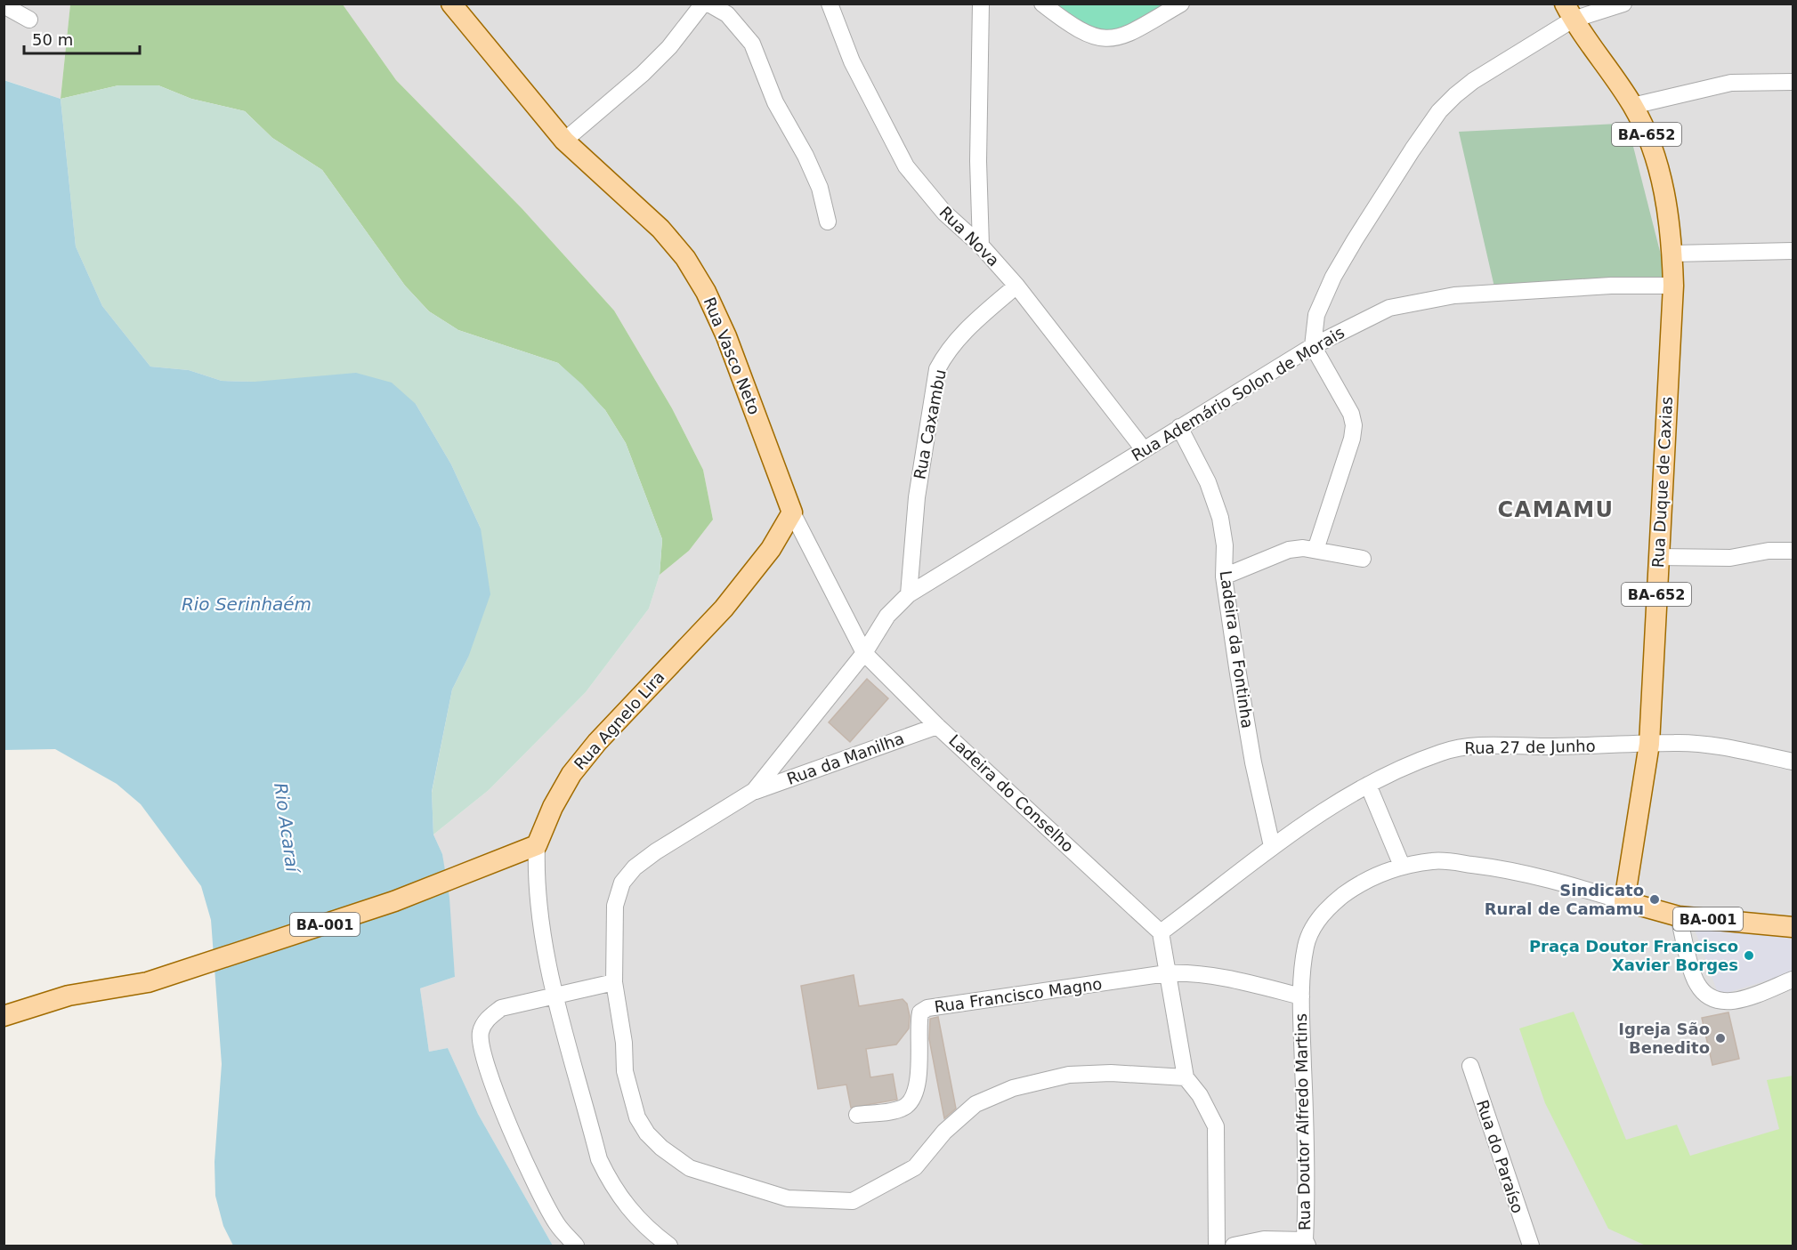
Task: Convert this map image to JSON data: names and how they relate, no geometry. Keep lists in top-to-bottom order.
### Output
{
  "streets": {
    "main road": [
      "BA-652",
      "Rua Vasco Neto",
      "Rua Duque de Caxias",
      "Rua Agnelo Lira",
      "BA-001"
    ],
    "street": [
      "Rua Nova",
      "Rua Ademário Solon de Morais",
      "Rua Caxambu",
      "Ladeira da Fontinha",
      "Rua 27 de Junho",
      "Rua da Manilha",
      "Ladeira do Conselho",
      "Rua Francisco Magno",
      "Rua Doutor Alfredo Martins",
      "Rua do Paraíso"
    ]
  },
  "crossings": [
    ["BA-652", "Rua Ademário Solon de Morais"],
    ["BA-652", "Rua Duque de Caxias"],
    ["Rua Nova", "Rua Ademário Solon de Morais"],
    ["Rua Nova", "Rua Caxambu"],
    ["Rua Vasco Neto", "Rua Ademário Solon de Morais"],
    ["Rua Vasco Neto", "Rua Agnelo Lira"],
    ["Rua Vasco Neto", "Rua da Manilha"],
    ["Rua Vasco Neto", "Ladeira do Conselho"],
    ["Rua Ademário Solon de Morais", "Rua Caxambu"],
    ["Rua Ademário Solon de Morais", "Rua Duque de Caxias"],
    ["Rua Ademário Solon de Morais", "Ladeira da Fontinha"],
    ["Rua Ademário Solon de Morais", "Rua da Manilha"],
    ["Rua Ademário Solon de Morais", "Ladeira do Conselho"],
    ["Rua Duque de Caxias", "Rua 27 de Junho"],
    ["Rua Duque de Caxias", "BA-001"],
    ["Rua Duque de Caxias", "Rua Doutor Alfredo Martins"],
    ["Ladeira da Fontinha", "Rua 27 de Junho"],
    ["Rua Agnelo Lira", "BA-001"],
    ["Rua 27 de Junho", "Ladeira do Conselho"],
    ["Rua da Manilha", "Ladeira do Conselho"],
    ["BA-001", "Rua Doutor Alfredo Martins"]
  ],
  "districts": ["CAMAMU"],
  "water": ["Rio Serinhaém", "Rio Acaraí"],
  "places": ["Sindicato Rural de Camamu", "Praça Doutor Francisco Xavier Borges", "Igreja São Benedito"],
  "scale_bar": "50 m"
}
